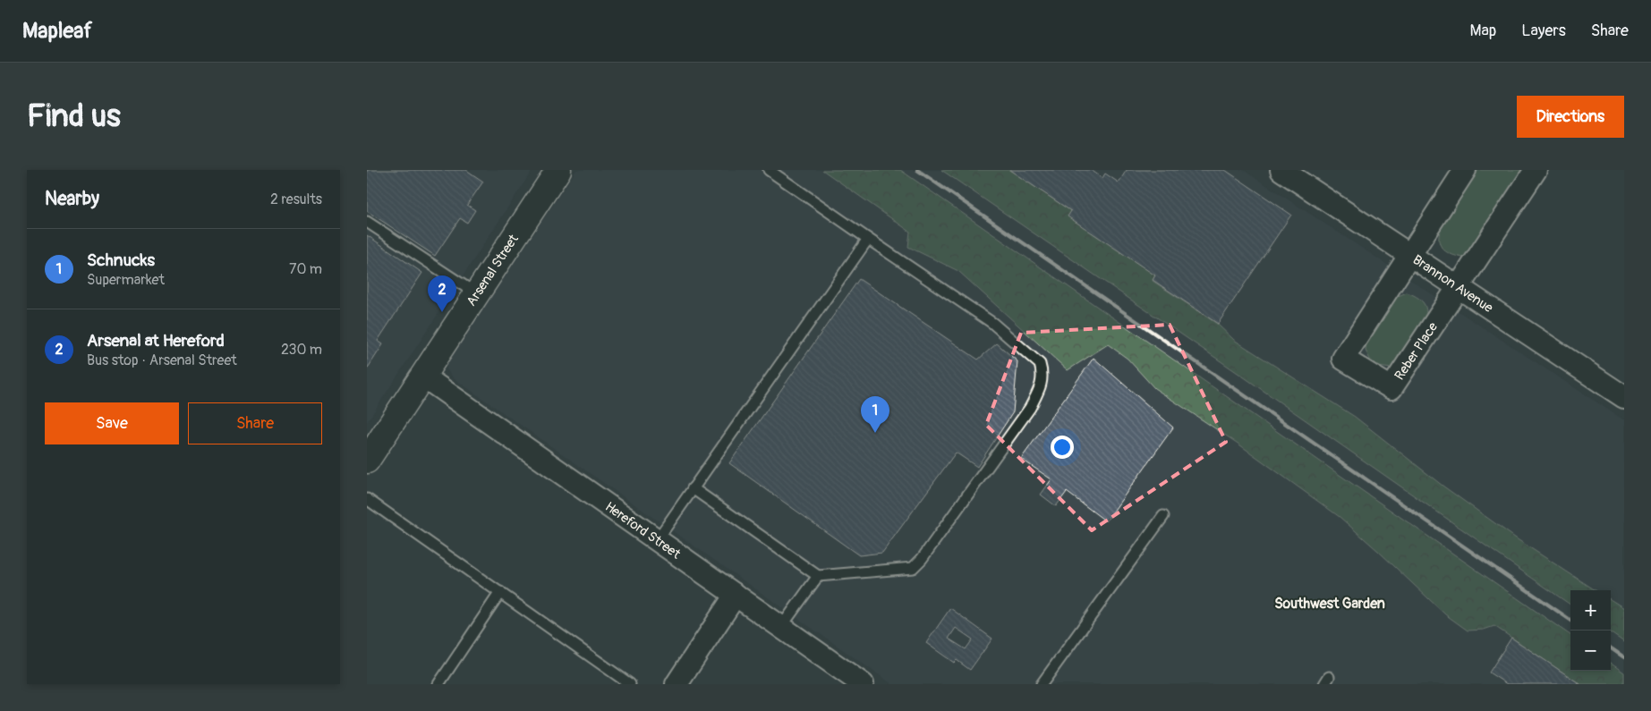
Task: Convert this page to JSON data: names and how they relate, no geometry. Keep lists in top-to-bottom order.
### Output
{
  "streets": {
    "main road": ["Arsenal Street"],
    "street": ["Brannon Avenue", "Reber Place", "Hereford Street"]
  },
  "crossings": [
    ["Arsenal Street", "Hereford Street"],
    ["Brannon Avenue", "Reber Place"]
  ],
  "districts": ["Southwest Garden"],
  "page": {
    "header": "Mapleaf",
    "nav": ["Map", "Layers", "Share"],
    "buttons": [
      "Directions",
      ["Save", "Share"]
    ],
    "title": "Find us",
    "heading": ["Nearby", "2 results"],
    "list": [
      {
        "mark": "1",
        "name": "Schnucks",
        "note": "Supermarket",
        "value": "70 m"
      },
      {
        "mark": "2",
        "name": "Arsenal at Hereford",
        "note": "Bus stop · Arsenal Street",
        "value": "230 m"
      }
    ],
    "pins": ["2", "1"],
    "map_buttons": ["+", "−"]
  }
}
